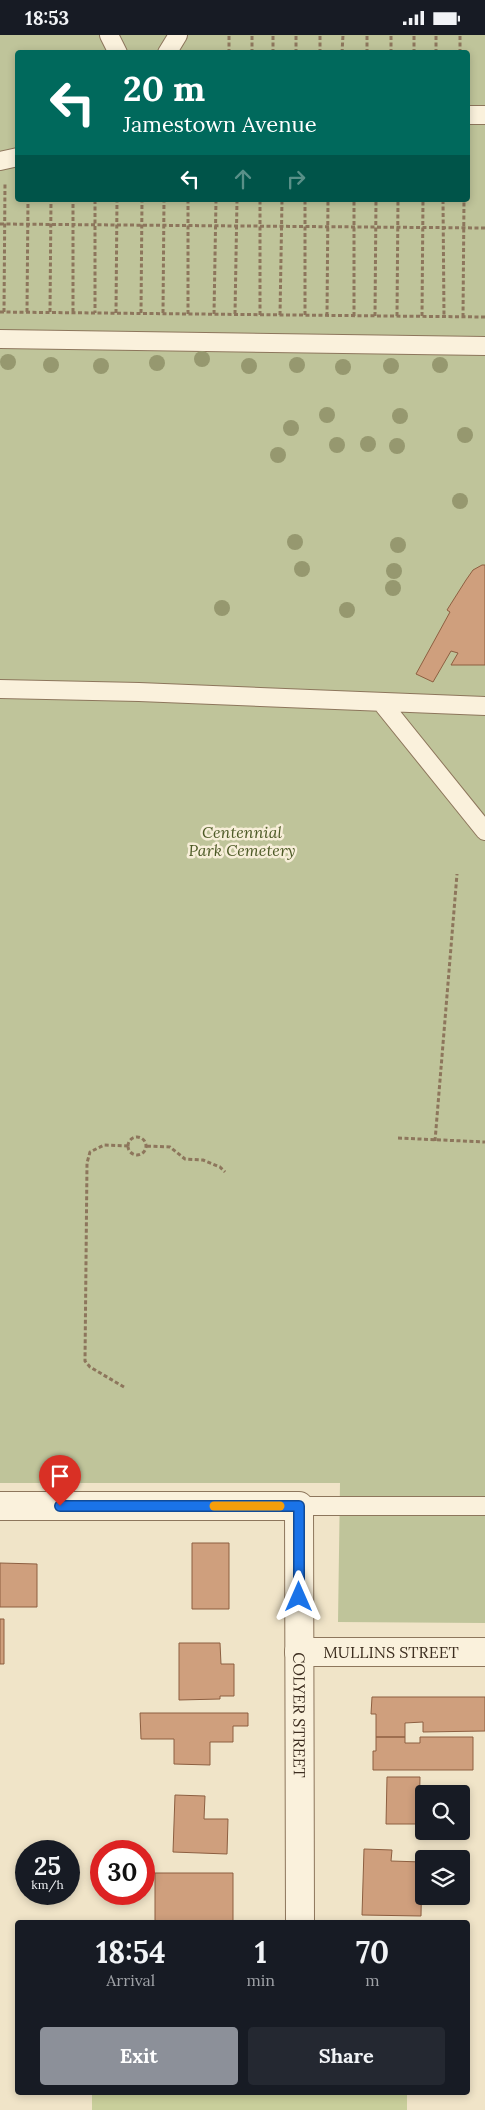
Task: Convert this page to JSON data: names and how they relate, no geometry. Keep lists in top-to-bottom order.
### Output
{
  "streets": {
    "street": ["MULLINS STREET", "COLYER STREET"]
  },
  "crossings": [
    ["MULLINS STREET", "COLYER STREET"]
  ],
  "parks": ["Centennial Park Cemetery"],
  "page": {
    "status": "18:53",
    "turn": ["20 m", "Jamestown Avenue"],
    "speed": "25 km/h",
    "limit": "30",
    "eta": [
      "18:54",
      "Arrival",
      "1",
      "min",
      "70",
      "m"
    ],
    "buttons": ["Exit", "Share"]
  }
}
